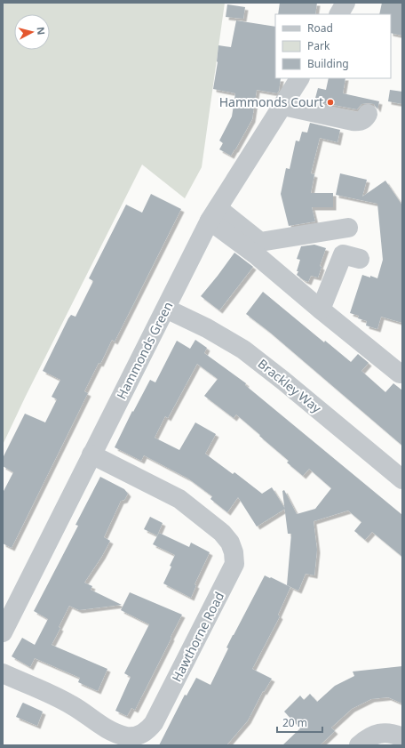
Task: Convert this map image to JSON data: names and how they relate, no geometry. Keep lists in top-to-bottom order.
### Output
{
  "streets": {
    "street": ["Hammonds Green", "Brackley Way", "Hawthorne Road"]
  },
  "crossings": [
    ["Hammonds Green", "Brackley Way"],
    ["Hammonds Green", "Hawthorne Road"]
  ],
  "places": ["Hammonds Court"],
  "legend": ["Road", "Park", "Building"],
  "scale_bar": "20 m",
  "north": "right"
}
